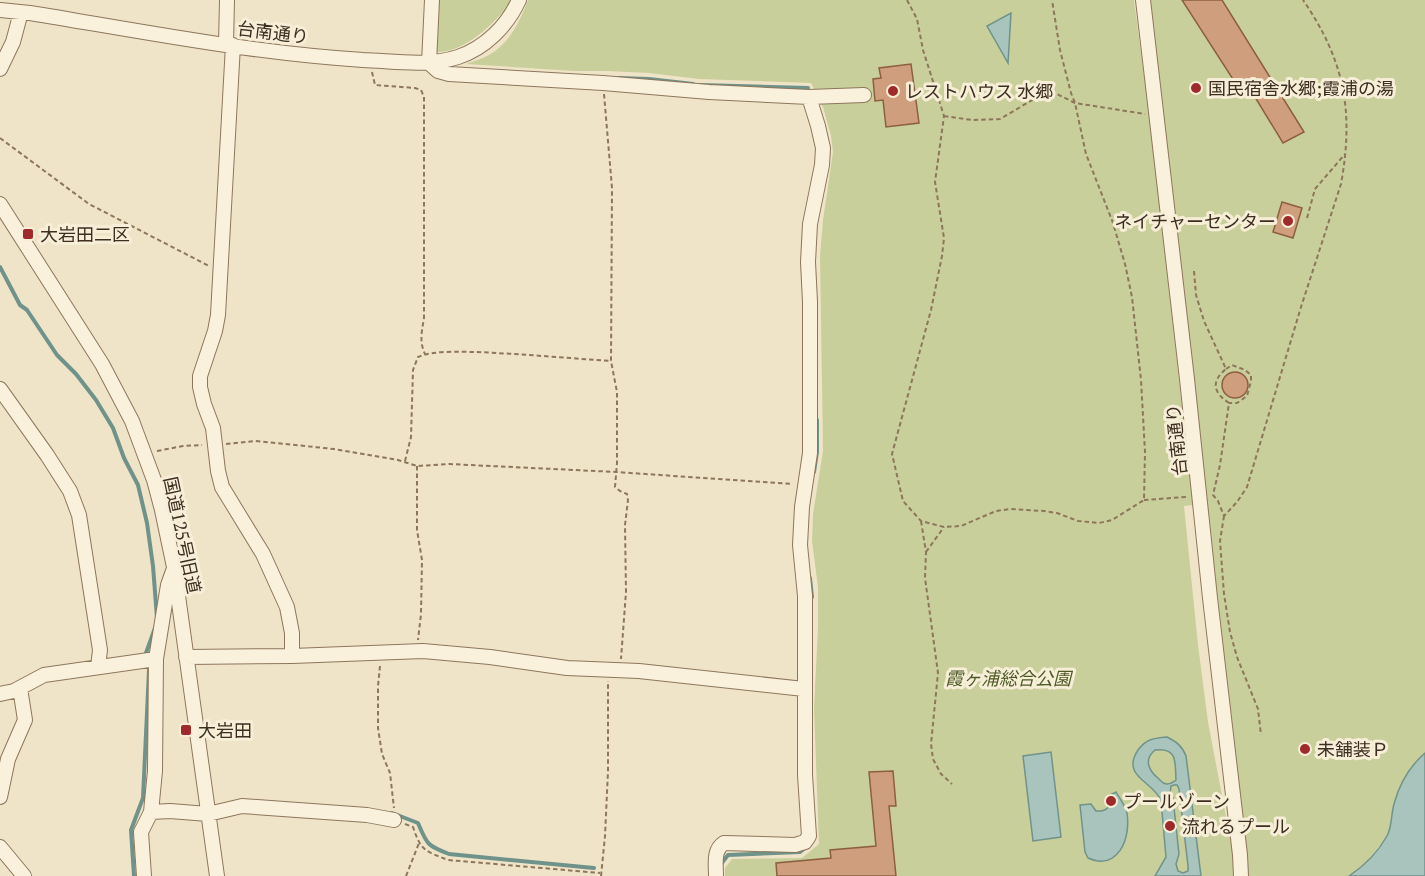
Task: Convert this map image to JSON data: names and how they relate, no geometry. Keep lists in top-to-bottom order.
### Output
{
  "streets": {
    "street": ["台南通り", "国道125号旧道"]
  },
  "parks": ["霞ヶ浦総合公園"],
  "places": {
    "other": [
      "国民宿舎水郷;霞浦の湯",
      "レストハウス 水郷",
      "ネイチャーセンター",
      "未舗装Ｐ",
      "プールゾーン",
      "流れるプール"
    ],
    "transit": ["大岩田二区", "大岩田"]
  }
}
